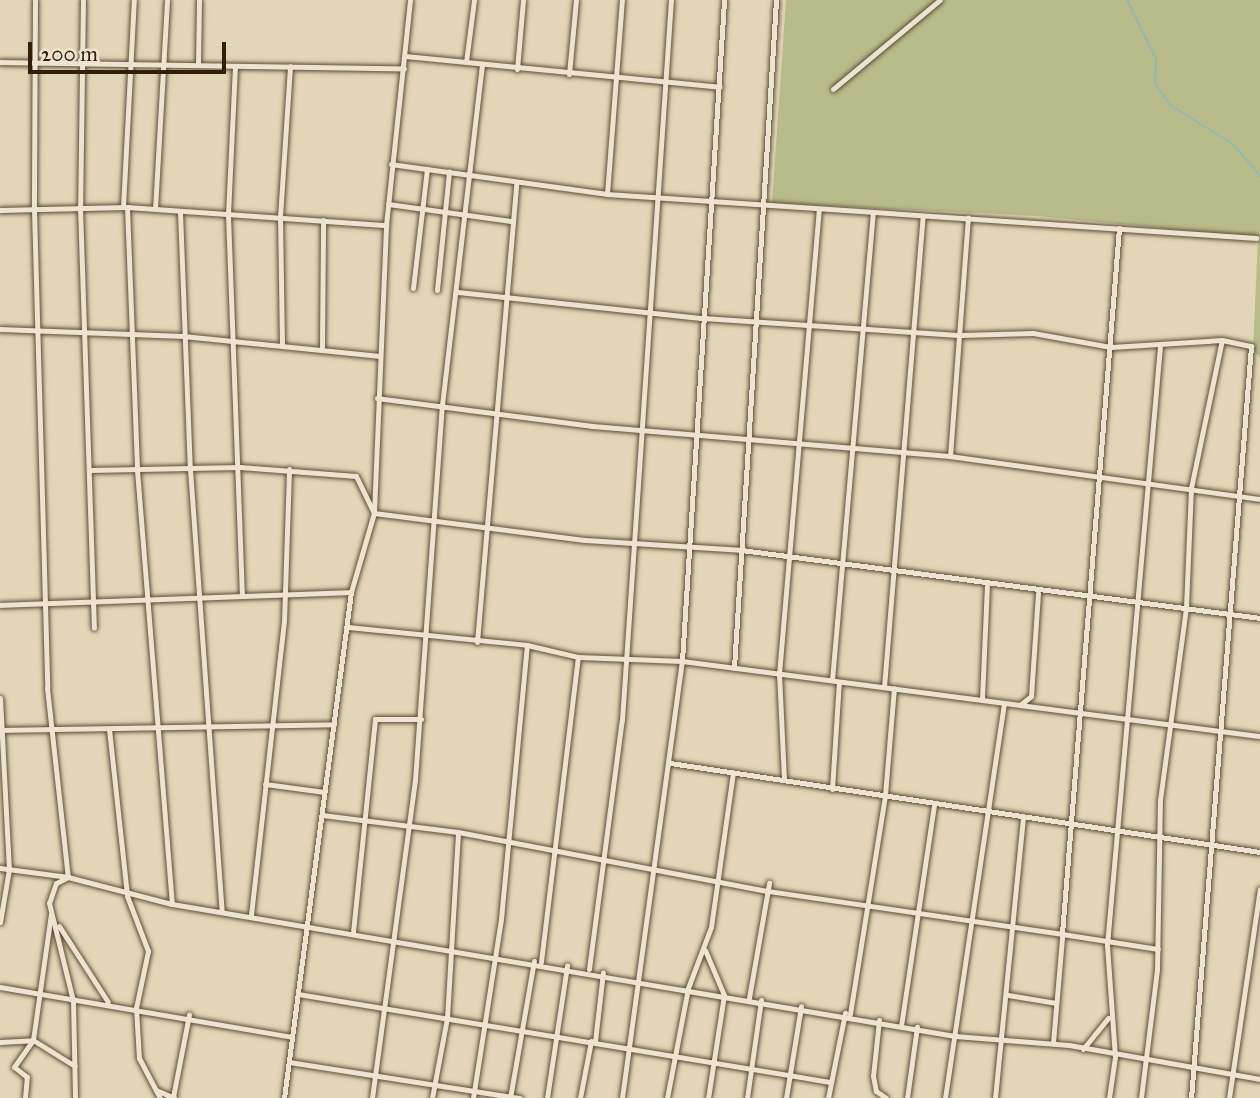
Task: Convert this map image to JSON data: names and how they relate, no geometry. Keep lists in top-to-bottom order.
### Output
{
  "scale_bar": "200 m"
}
